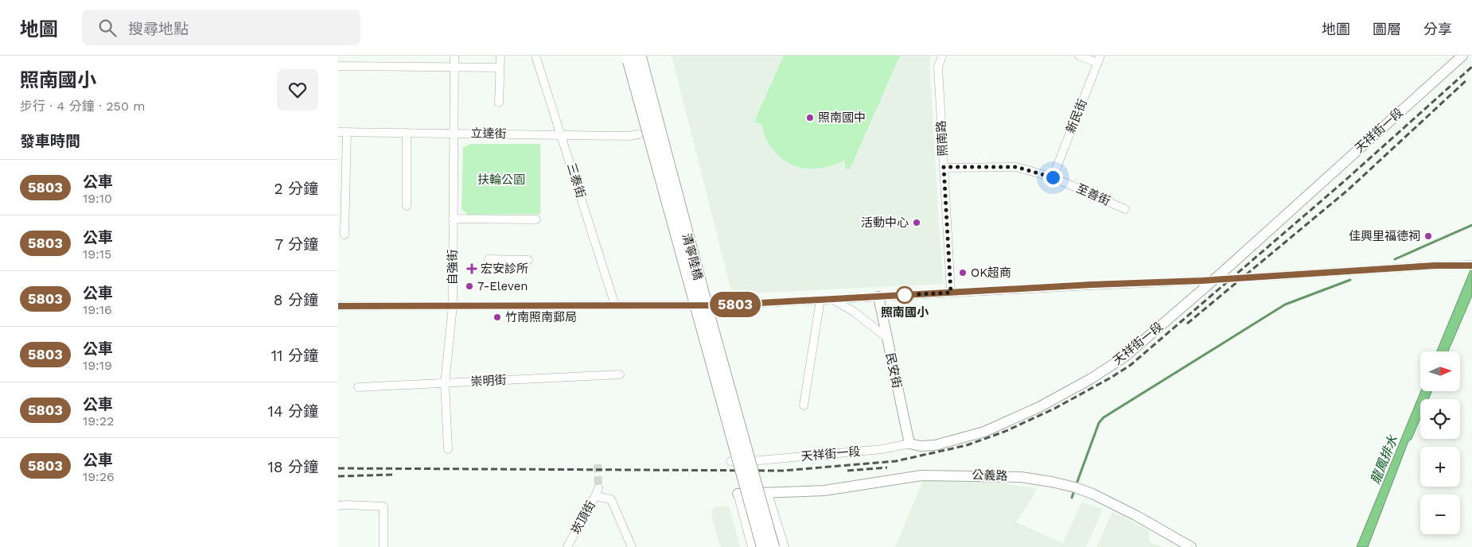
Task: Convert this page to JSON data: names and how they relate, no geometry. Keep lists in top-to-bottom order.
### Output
{
  "streets": {
    "main road": ["清寧陸橋"],
    "street": [
      "新民街",
      "天祥街一段",
      "立達街",
      "照南路",
      "三泰街",
      "至善街",
      "自強街",
      "民安街",
      "崇明街",
      "公義路",
      "崁頂街"
    ]
  },
  "crossings": [
    ["新民街", "至善街"],
    ["天祥街一段", "民安街"],
    ["立達街", "三泰街"],
    ["立達街", "自強街"],
    ["照南路", "至善街"],
    ["自強街", "崇明街"]
  ],
  "water": ["龍鳳排水"],
  "parks": ["扶輪公園"],
  "places": {
    "other": [
      "照南國中",
      "活動中心",
      "佳興里福德祠",
      "OK超商",
      "7-Eleven",
      "照南國小",
      "竹南照南郵局"
    ],
    "health": ["宏安診所"]
  },
  "lines": ["bus line 5803"],
  "north": "right",
  "page": {
    "header": "地圖",
    "search": "搜尋地點",
    "nav": ["地圖", "圖層", "分享"],
    "heading": [
      ["照南國小", "步行 · 4 分鐘 · 250 m"],
      "發車時間"
    ],
    "on_map": "5803",
    "list": [
      {
        "mark": "5803",
        "name": "公車",
        "note": "19:10",
        "value": "2 分鐘"
      },
      {
        "mark": "5803",
        "name": "公車",
        "note": "19:15",
        "value": "7 分鐘"
      },
      {
        "mark": "5803",
        "name": "公車",
        "note": "19:16",
        "value": "8 分鐘"
      },
      {
        "mark": "5803",
        "name": "公車",
        "note": "19:19",
        "value": "11 分鐘"
      },
      {
        "mark": "5803",
        "name": "公車",
        "note": "19:22",
        "value": "14 分鐘"
      },
      {
        "mark": "5803",
        "name": "公車",
        "note": "19:26",
        "value": "18 分鐘"
      }
    ],
    "map_buttons": ["+", "−"]
  }
}
